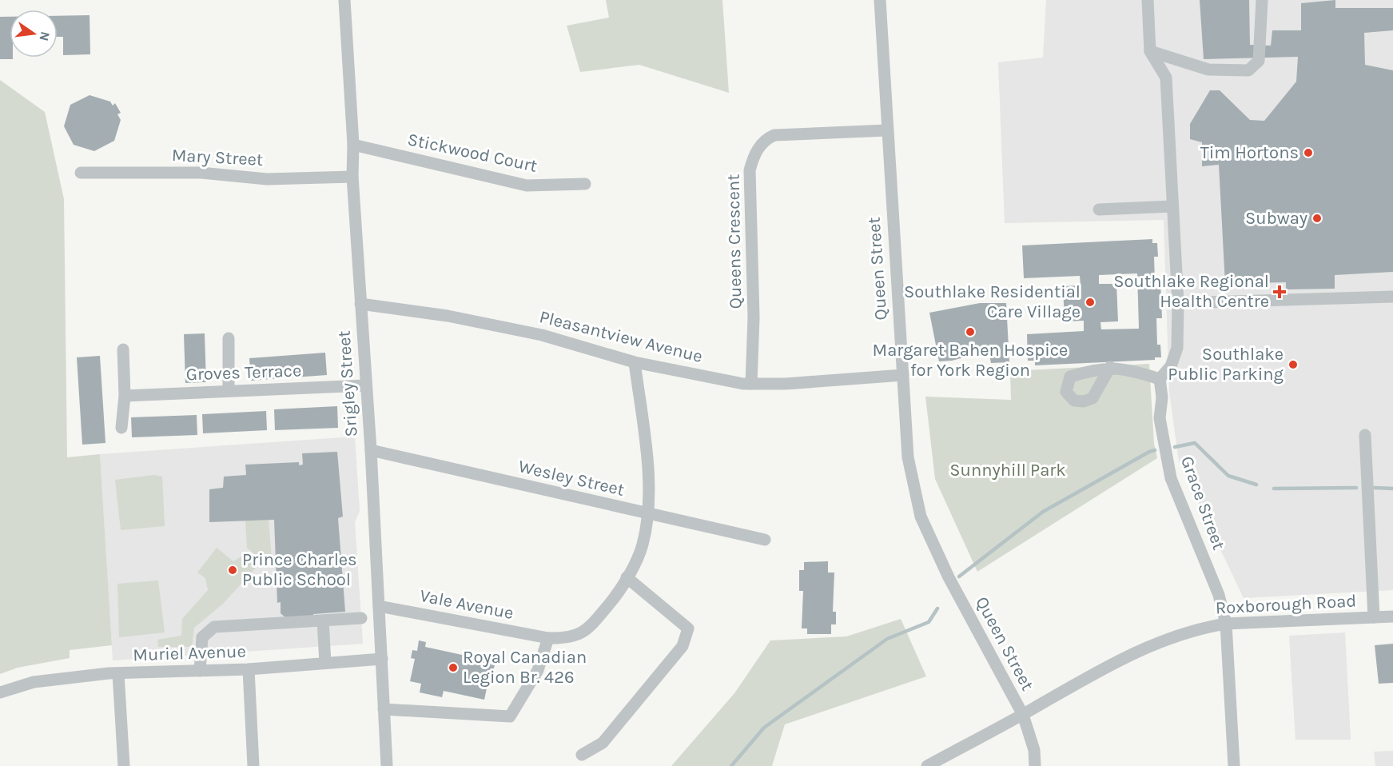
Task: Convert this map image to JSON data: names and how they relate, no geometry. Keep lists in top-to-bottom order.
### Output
{
  "streets": {
    "street": [
      "Stickwood Court",
      "Mary Street",
      "Queens Crescent",
      "Queen Street",
      "Pleasantview Avenue",
      "Groves Terrace",
      "Srigley Street",
      "Wesley Street",
      "Grace Street",
      "Vale Avenue",
      "Roxborough Road",
      "Muriel Avenue"
    ]
  },
  "crossings": [
    ["Stickwood Court", "Srigley Street"],
    ["Mary Street", "Srigley Street"],
    ["Queens Crescent", "Queen Street"],
    ["Queens Crescent", "Pleasantview Avenue"],
    ["Queen Street", "Pleasantview Avenue"],
    ["Queen Street", "Roxborough Road"],
    ["Pleasantview Avenue", "Srigley Street"],
    ["Pleasantview Avenue", "Vale Avenue"],
    ["Groves Terrace", "Srigley Street"],
    ["Srigley Street", "Wesley Street"],
    ["Srigley Street", "Vale Avenue"],
    ["Srigley Street", "Muriel Avenue"],
    ["Wesley Street", "Vale Avenue"],
    ["Grace Street", "Roxborough Road"]
  ],
  "parks": ["Sunnyhill Park"],
  "places": {
    "other": [
      "Tim Hortons",
      "Subway",
      "Southlake Residential Care Village",
      "Margaret Bahen Hospice for York Region",
      "Southlake Public Parking",
      "Prince Charles Public School",
      "Royal Canadian Legion Br. 426"
    ],
    "health": ["Southlake Regional Health Centre"]
  },
  "north": "right"
}
